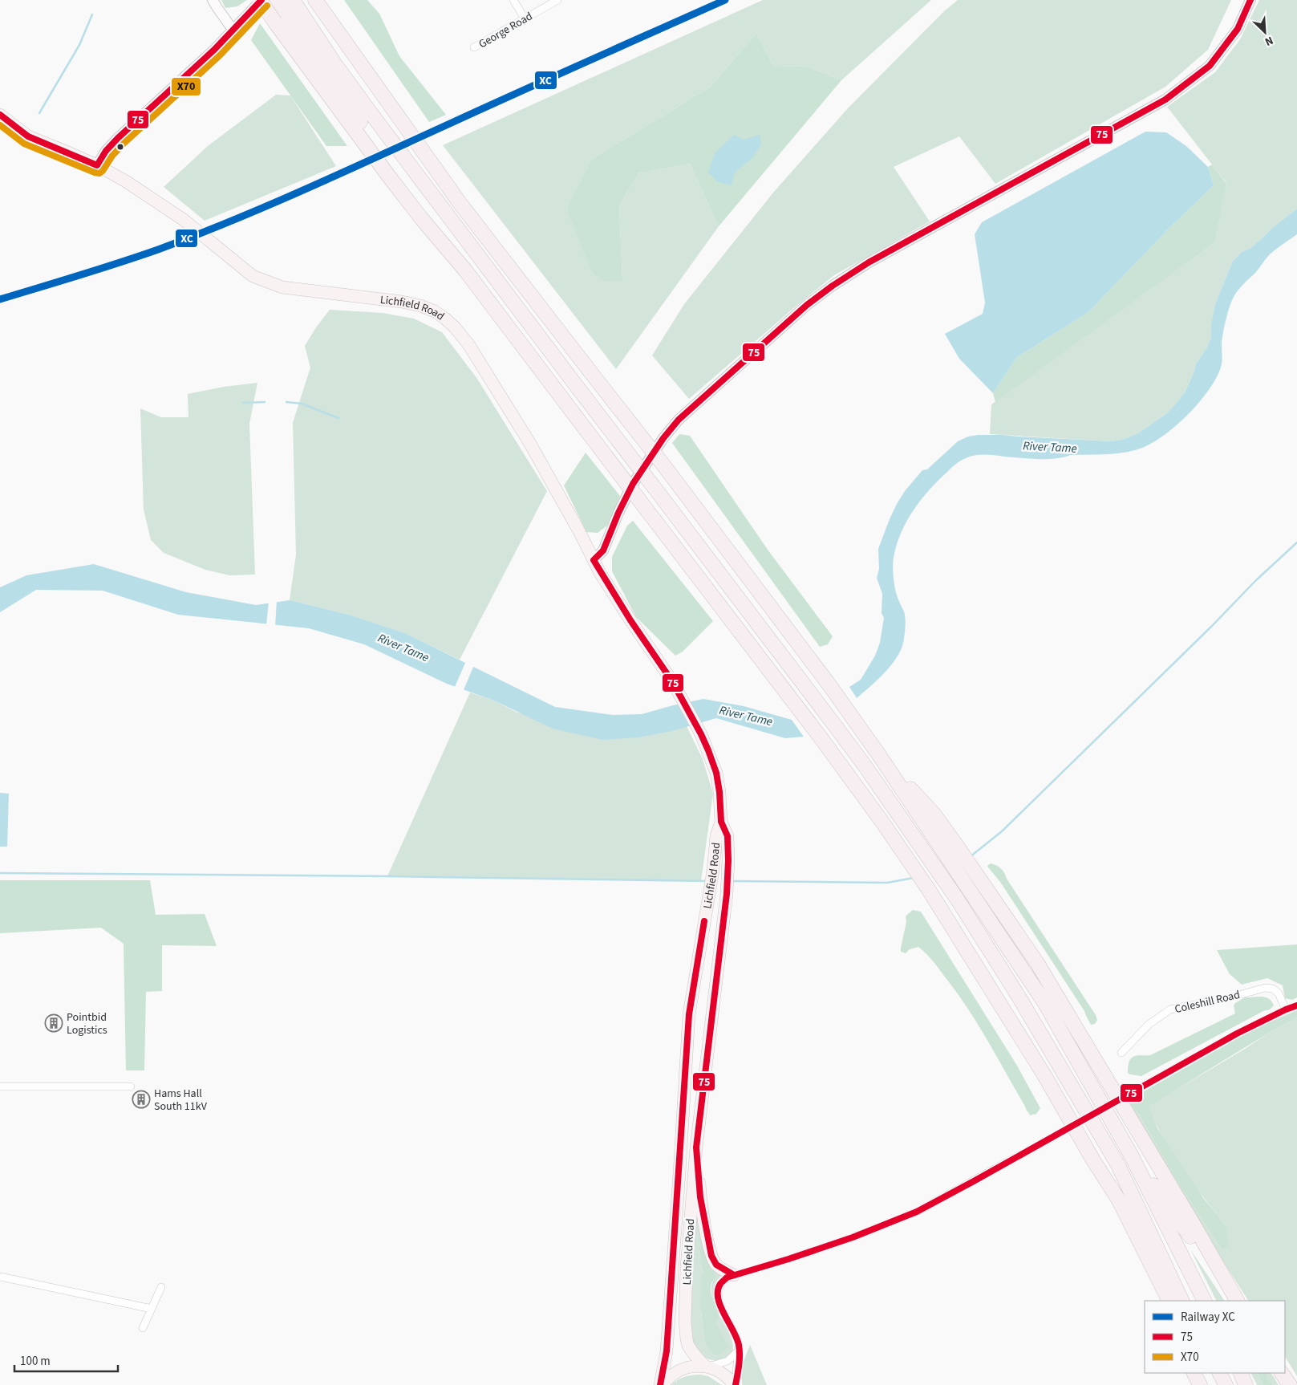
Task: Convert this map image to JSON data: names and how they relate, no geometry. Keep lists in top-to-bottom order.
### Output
{
  "streets": {
    "highway": ["Lichfield Road"],
    "street": ["George Road", "Coleshill Road"]
  },
  "water": ["River Tame"],
  "places": {
    "building": ["Pointbid Logistics", "Hams Hall South 11kV"]
  },
  "lines": ["rail line XC", "transit line 75", "transit line X70"],
  "legend": ["Railway XC", "75", "X70"],
  "scale_bar": "100 m",
  "north": "bottom right"
}
